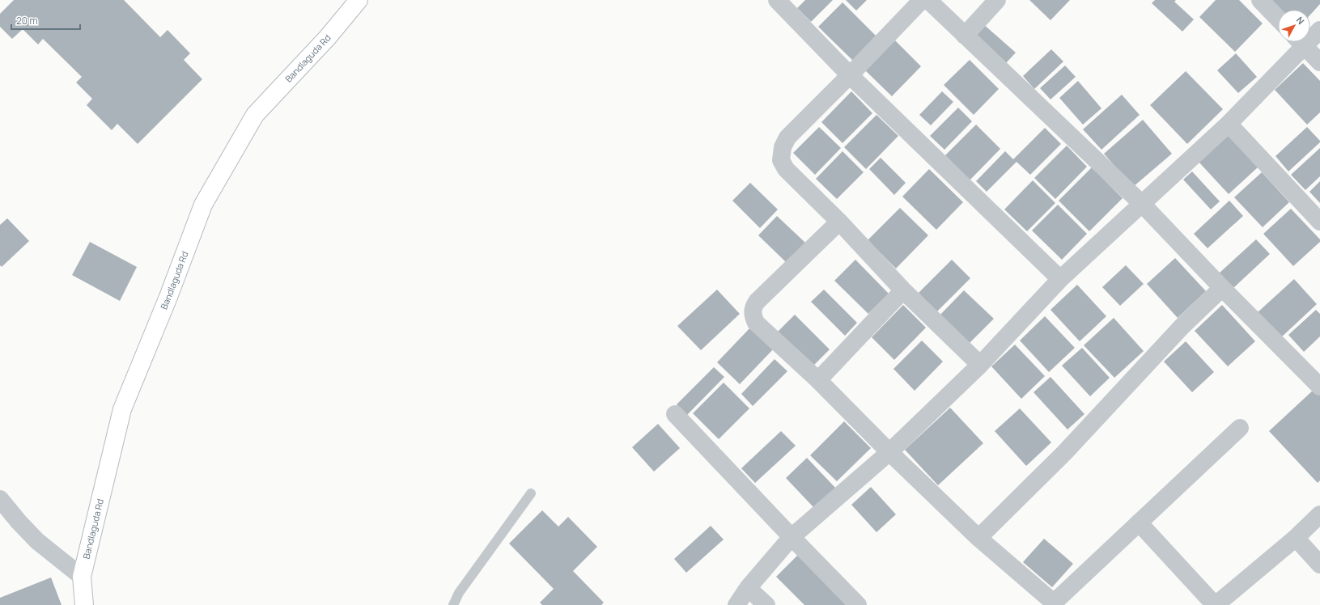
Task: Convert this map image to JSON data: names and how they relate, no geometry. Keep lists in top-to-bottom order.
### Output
{
  "streets": {
    "street": ["Bandlaguda Rd"]
  },
  "scale_bar": "20 m",
  "north": "top right"
}
